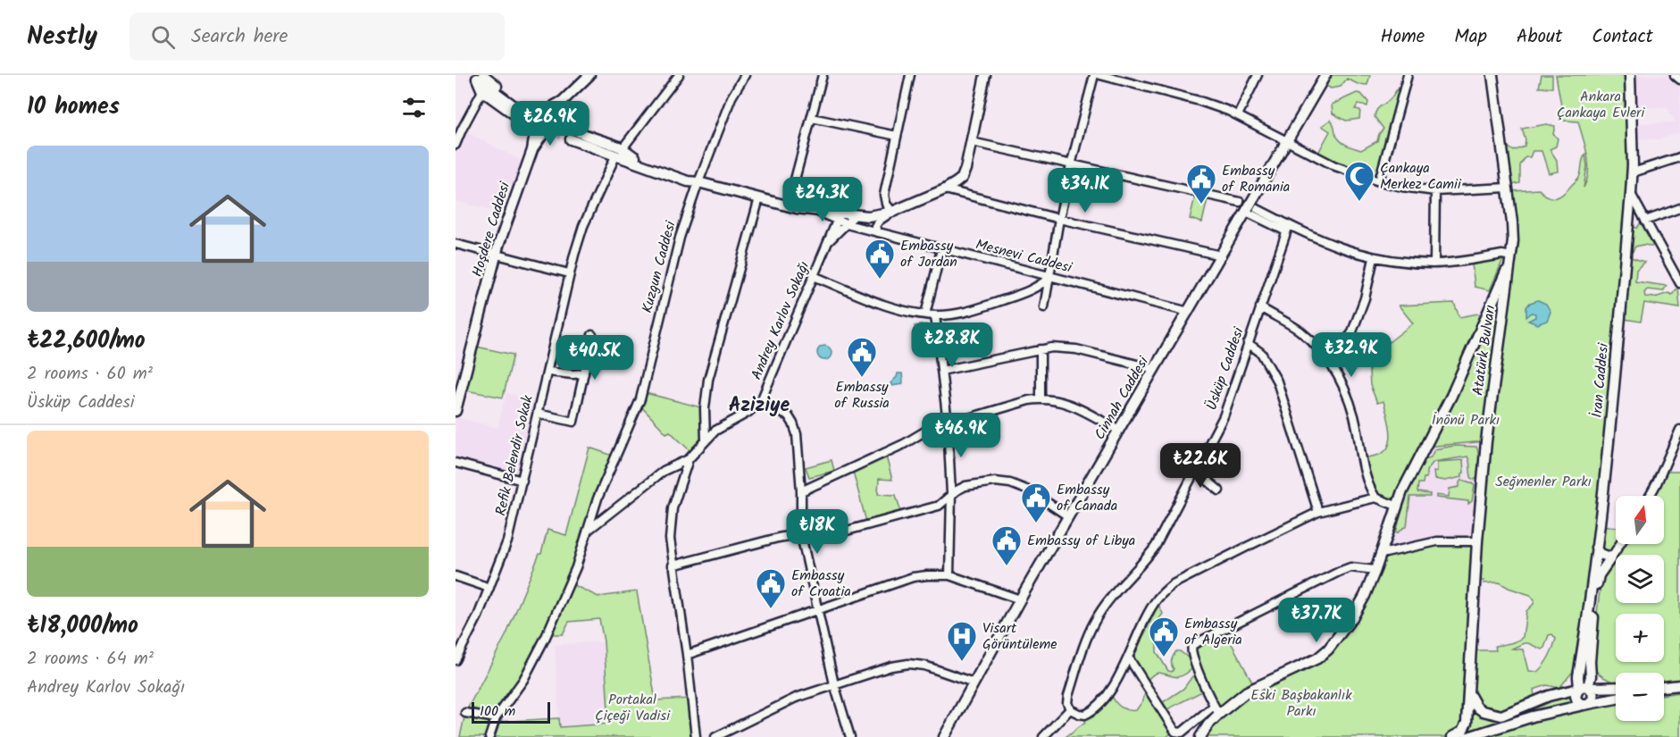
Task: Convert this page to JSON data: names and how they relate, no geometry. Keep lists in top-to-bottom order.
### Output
{
  "streets": {
    "main road": [
      "Hoşdere Caddesi",
      "Atatürk Bulvarı",
      "İran Caddesi",
      "Cinnah Caddesi"
    ],
    "street": [
      "Mesnevi Caddesi",
      "Kuzgun Caddesi",
      "Andrey Karlov Sokağı",
      "Üsküp Caddesi",
      "Refik Belendir Sokak"
    ]
  },
  "crossings": [
    ["Mesnevi Caddesi", "Andrey Karlov Sokağı"],
    ["Mesnevi Caddesi", "Cinnah Caddesi"]
  ],
  "districts": ["Aziziye"],
  "parks": [
    "Ankara Çankaya Evleri",
    "İnönü Parkı",
    "Seğmenler Parkı",
    "Eski Başbakanlık Parkı",
    "Portakal Çiçeği Vadisi"
  ],
  "places": {
    "mosque": ["Çankaya Merkez Camii"],
    "public building": [
      "Embassy of Romania",
      "Embassy of Jordan",
      "Embassy of Russia",
      "Embassy of Canada",
      "Embassy of Libya",
      "Embassy of Croatia",
      "Embassy of Algeria"
    ],
    "hospital": ["Visart Görüntüleme"]
  },
  "scale_bar": "100 m",
  "north": "top",
  "page": {
    "header": "Nestly",
    "search": "Search here",
    "nav": [
      "Home",
      "Map",
      "About",
      "Contact"
    ],
    "heading": "10 homes",
    "price": [
      "₺26.9K",
      "₺34.1K",
      "₺24.3K",
      "₺28.8K",
      "₺32.9K",
      "₺40.5K",
      "₺46.9K",
      "₺22.6K",
      "₺18K",
      "₺37.7K"
    ],
    "list": [
      {
        "name": "₺22,600/mo",
        "note": "2 rooms · 60 m² · Üsküp Caddesi"
      },
      {
        "name": "₺18,000/mo",
        "note": "2 rooms · 64 m² · Andrey Karlov Sokağı"
      }
    ],
    "map_buttons": ["+", "−"],
    "scale": "100 m"
  }
}
